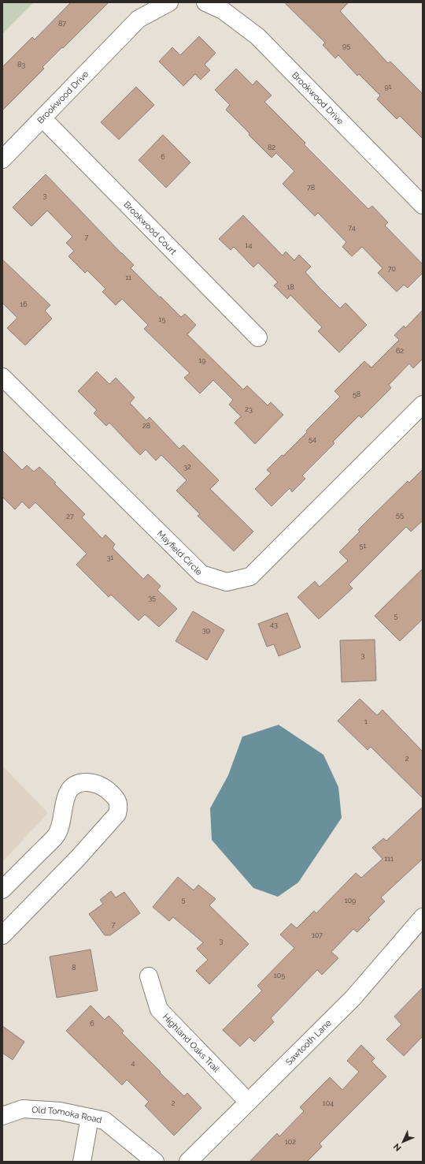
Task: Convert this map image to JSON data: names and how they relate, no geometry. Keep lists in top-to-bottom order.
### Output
{
  "streets": {
    "street": [
      "Brookwood Drive",
      "Brookwood Court",
      "Mayfield Circle",
      "Sawtooth Lane",
      "Highland Oaks Trail",
      "Old Tomoka Road"
    ]
  },
  "crossings": [
    ["Brookwood Drive", "Brookwood Court"],
    ["Sawtooth Lane", "Highland Oaks Trail"]
  ],
  "house_numbers": [
    "87",
    "95",
    "83",
    "91",
    "82",
    "6",
    "78",
    "3",
    "74",
    "7",
    "14",
    "70",
    "11",
    "18",
    "16",
    "15",
    "62",
    "19",
    "58",
    "23",
    "28",
    "54",
    "32",
    "55",
    "27",
    "51",
    "31",
    "35",
    "5",
    "43",
    "39",
    "3",
    "1",
    "2",
    "111",
    "5",
    "109",
    "7",
    "107",
    "3",
    "8",
    "105",
    "6",
    "4",
    "2",
    "104",
    "102"
  ],
  "north": "bottom left"
}
